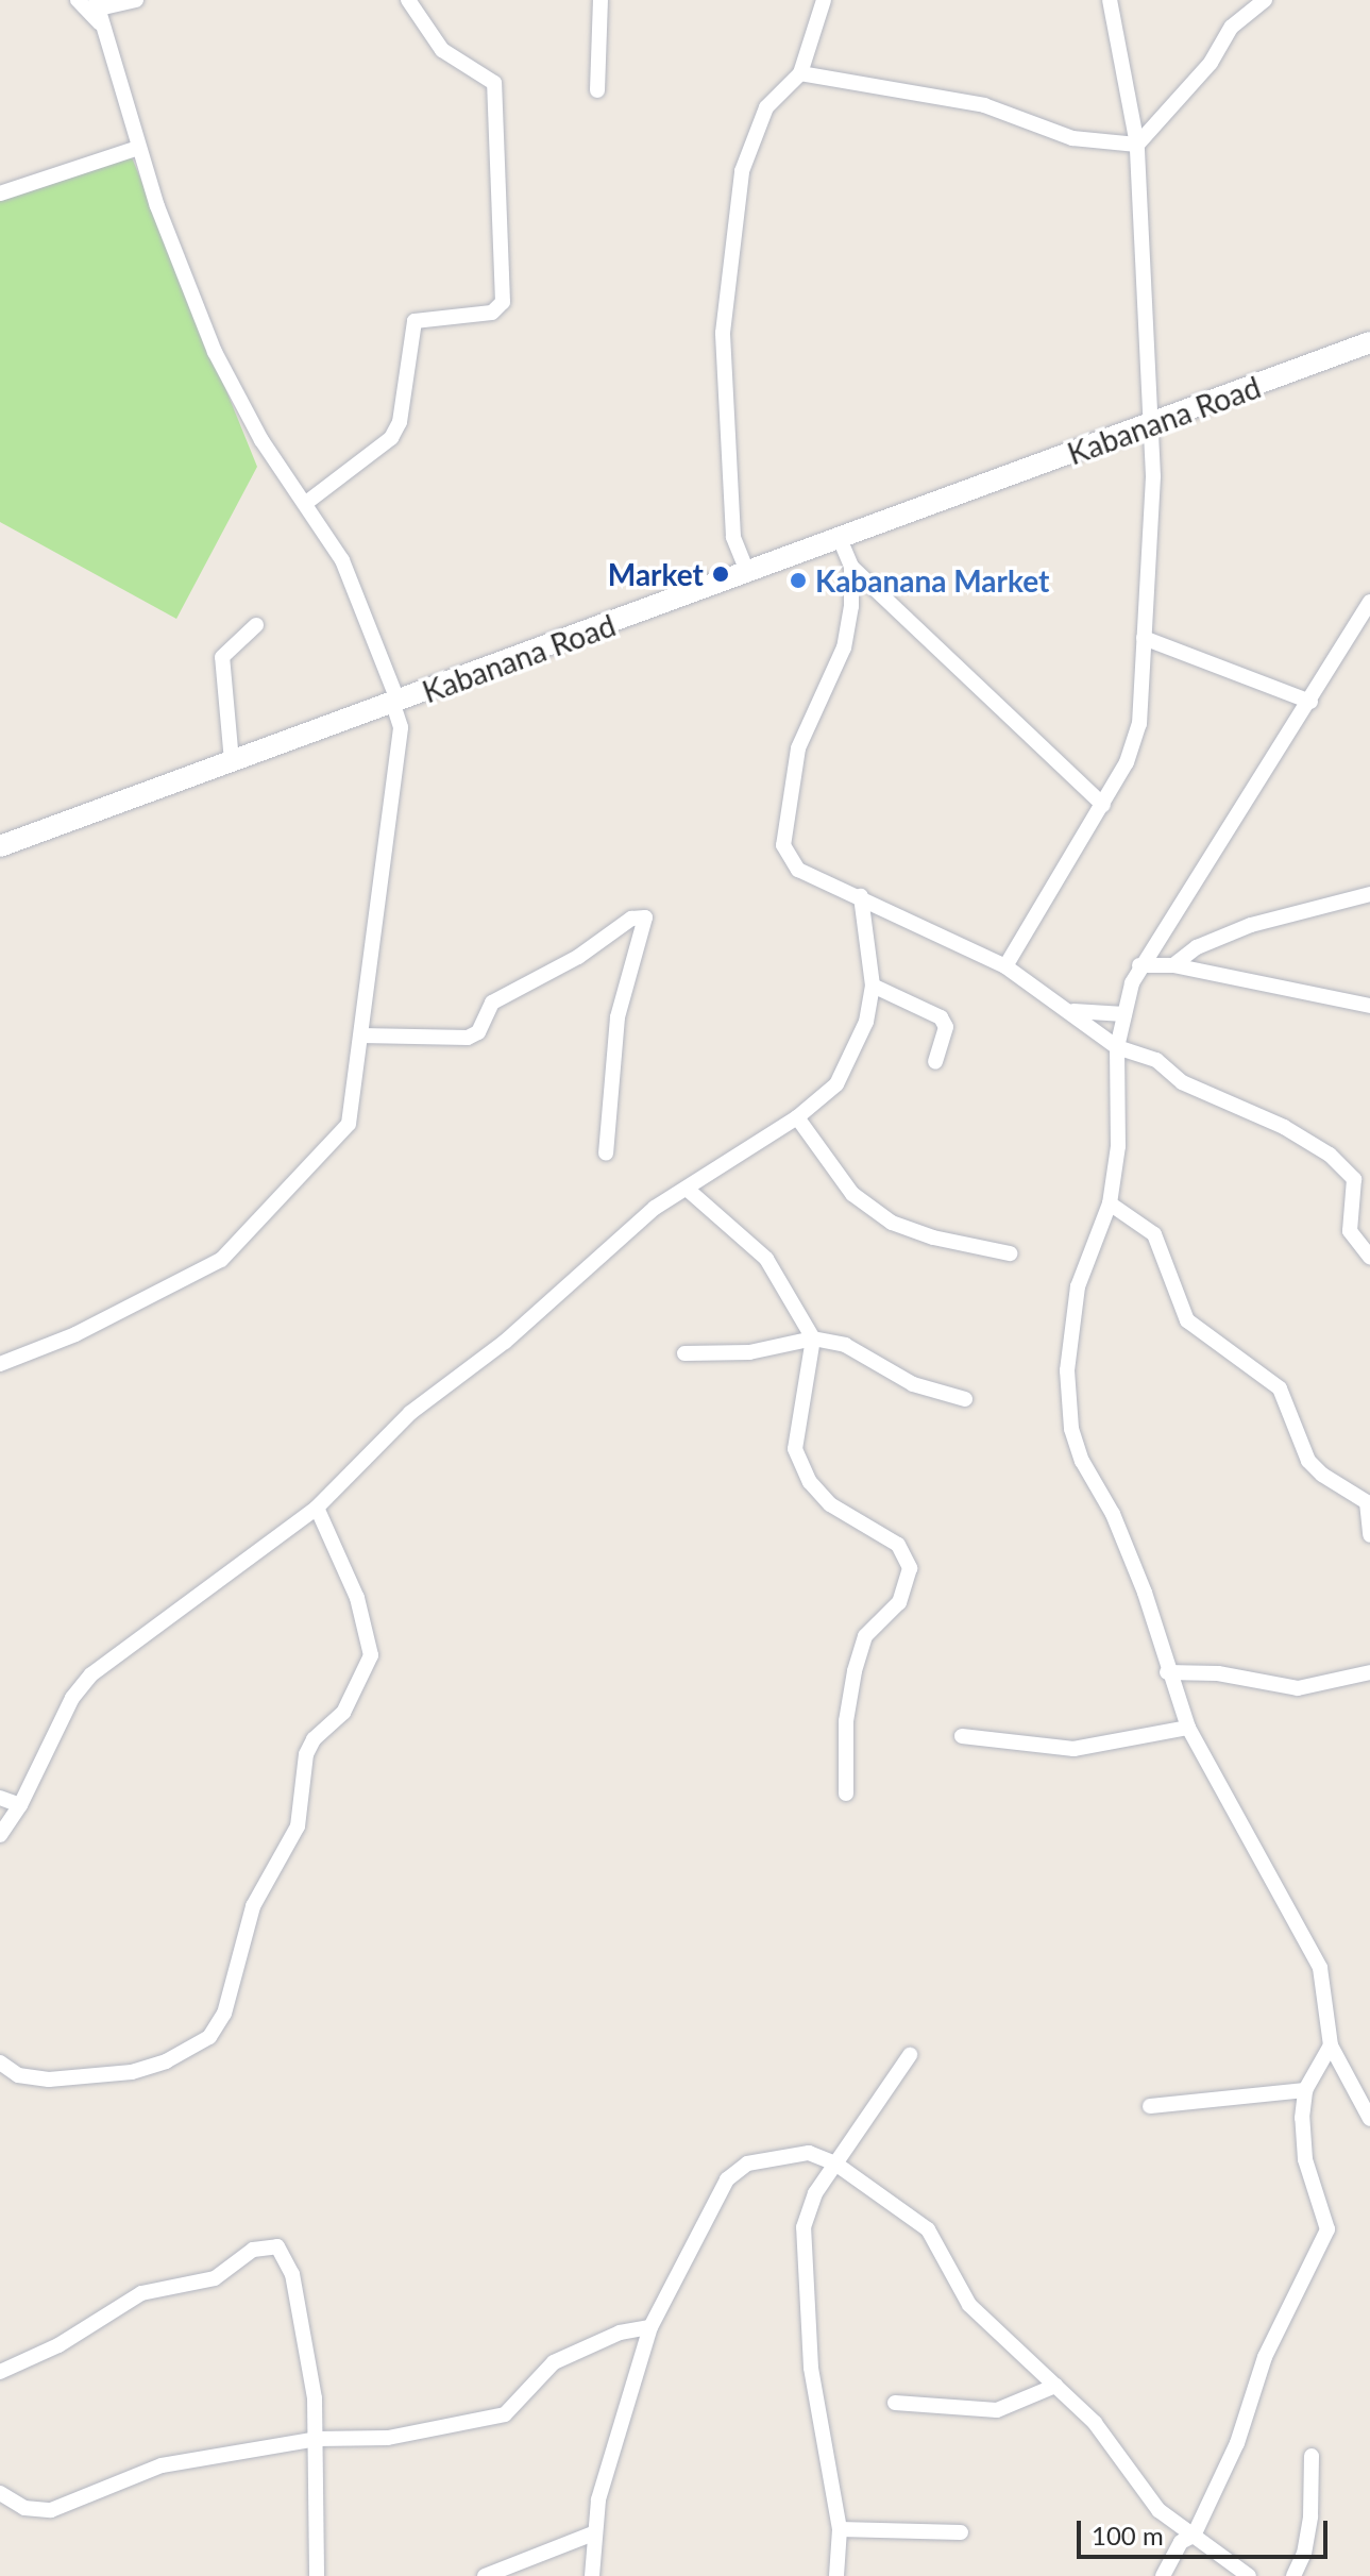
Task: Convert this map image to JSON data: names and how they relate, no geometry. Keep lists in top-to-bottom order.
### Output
{
  "streets": {
    "street": ["Kabanana Road"]
  },
  "places": ["Market", "Kabanana Market"],
  "scale_bar": "100 m"
}
